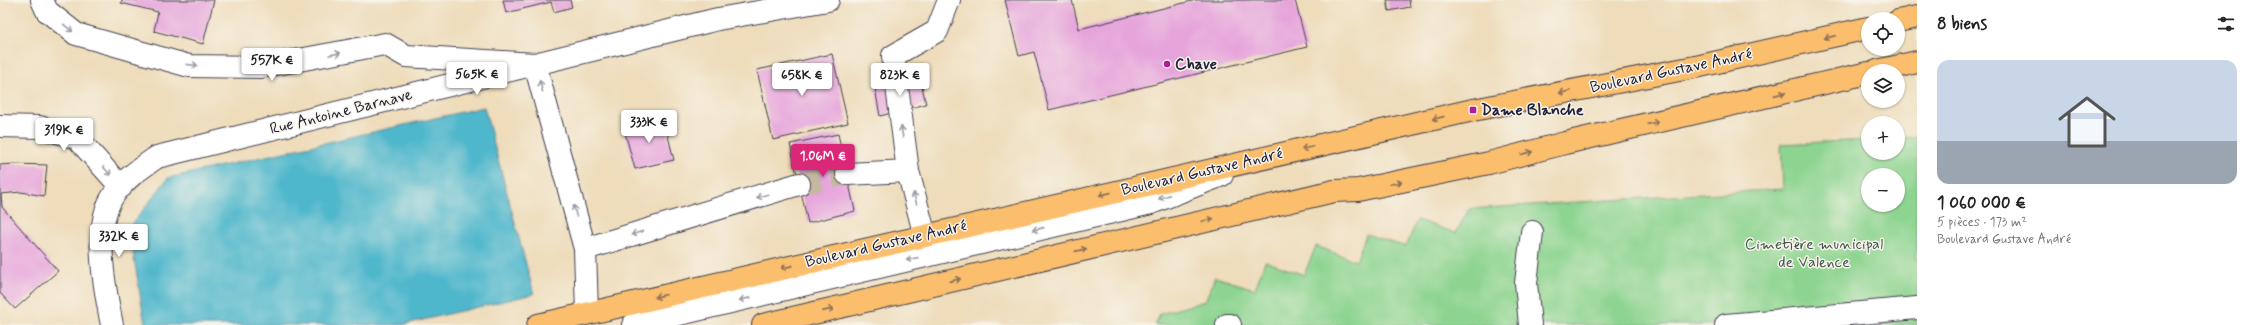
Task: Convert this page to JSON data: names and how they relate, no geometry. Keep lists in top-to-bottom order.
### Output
{
  "streets": {
    "main road": ["Boulevard Gustave André"],
    "street": ["Rue Antoine Barnave"]
  },
  "parks": ["Cimetière municipal de Valence"],
  "places": {
    "other": ["Chave"],
    "transit": ["Dame Blanche"]
  },
  "page": {
    "heading": "8 biens",
    "map_buttons": ["+", "−"],
    "price": [
      "557K €",
      "565K €",
      "658K €",
      "823K €",
      "333K €",
      "319K €",
      "1.06M €",
      "332K €"
    ],
    "list": [
      {
        "name": "1 060 000 €",
        "note": "5 pièces · 173 m² · Boulevard Gustave André"
      }
    ]
  }
}
